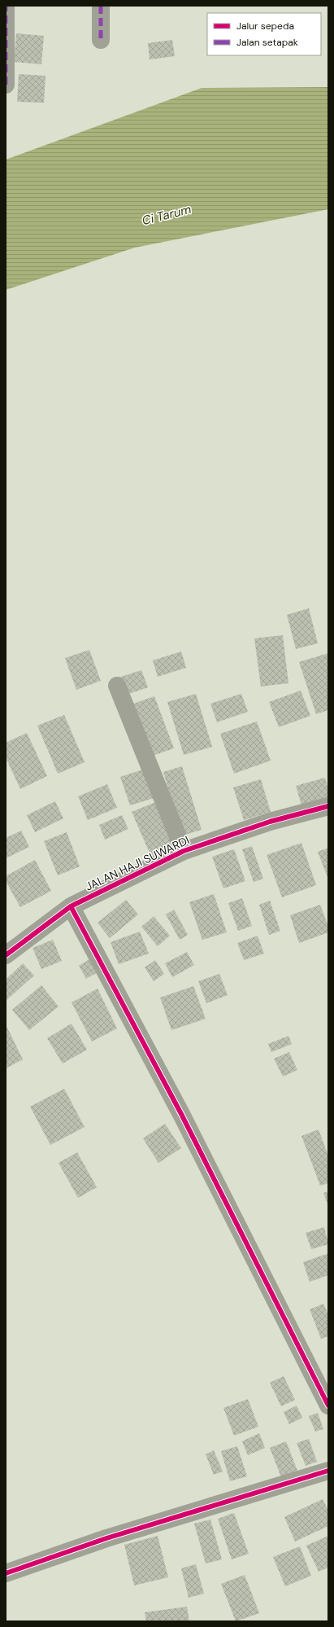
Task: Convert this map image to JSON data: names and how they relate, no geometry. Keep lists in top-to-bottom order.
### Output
{
  "streets": {
    "street": ["JALAN HAJI SUWARDI"]
  },
  "water": ["Ci Tarum"],
  "legend": ["Jalur sepeda", "Jalan setapak"]
}
